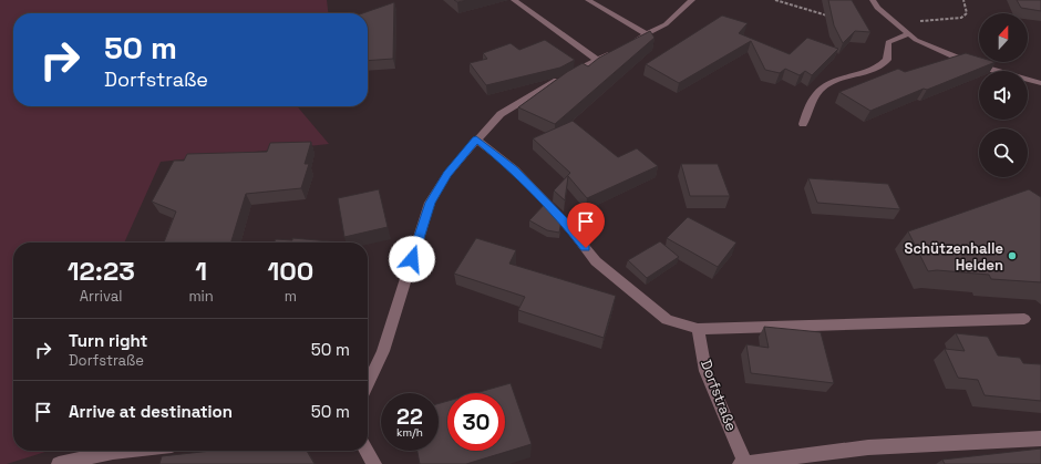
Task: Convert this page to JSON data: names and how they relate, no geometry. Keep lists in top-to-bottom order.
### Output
{
  "streets": {
    "street": ["Dorfstraße"]
  },
  "places": ["Schützenhalle Helden"],
  "north": "top",
  "page": {
    "turn": ["50 m", "Dorfstraße"],
    "eta": [
      "12:23",
      "Arrival",
      "1",
      "min",
      "100",
      "m"
    ],
    "list": [
      {
        "name": "Turn right",
        "note": "Dorfstraße",
        "value": "50 m"
      },
      {
        "name": "Arrive at destination",
        "value": "50 m"
      }
    ],
    "speed": "22 km/h",
    "limit": "30"
  }
}
